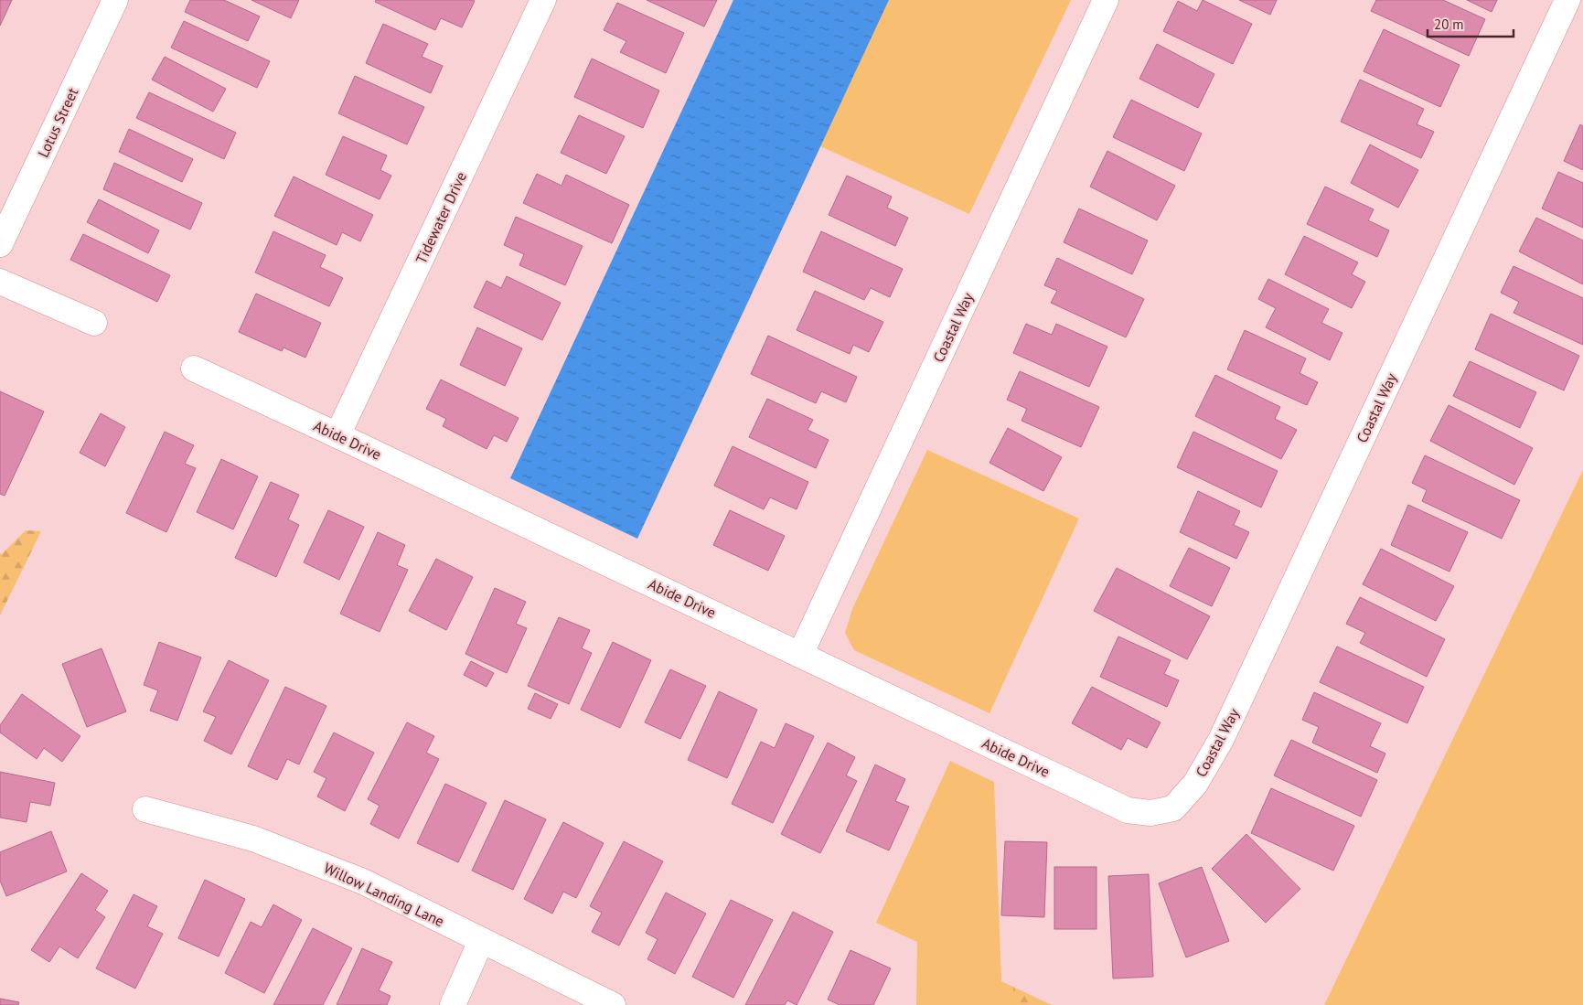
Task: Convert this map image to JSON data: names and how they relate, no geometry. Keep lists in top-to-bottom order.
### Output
{
  "streets": {
    "street": [
      "Lotus Street",
      "Tidewater Drive",
      "Coastal Way",
      "Abide Drive",
      "Willow Landing Lane"
    ]
  },
  "crossings": [
    ["Tidewater Drive", "Abide Drive"],
    ["Coastal Way", "Abide Drive"]
  ],
  "scale_bar": "20 m"
}
